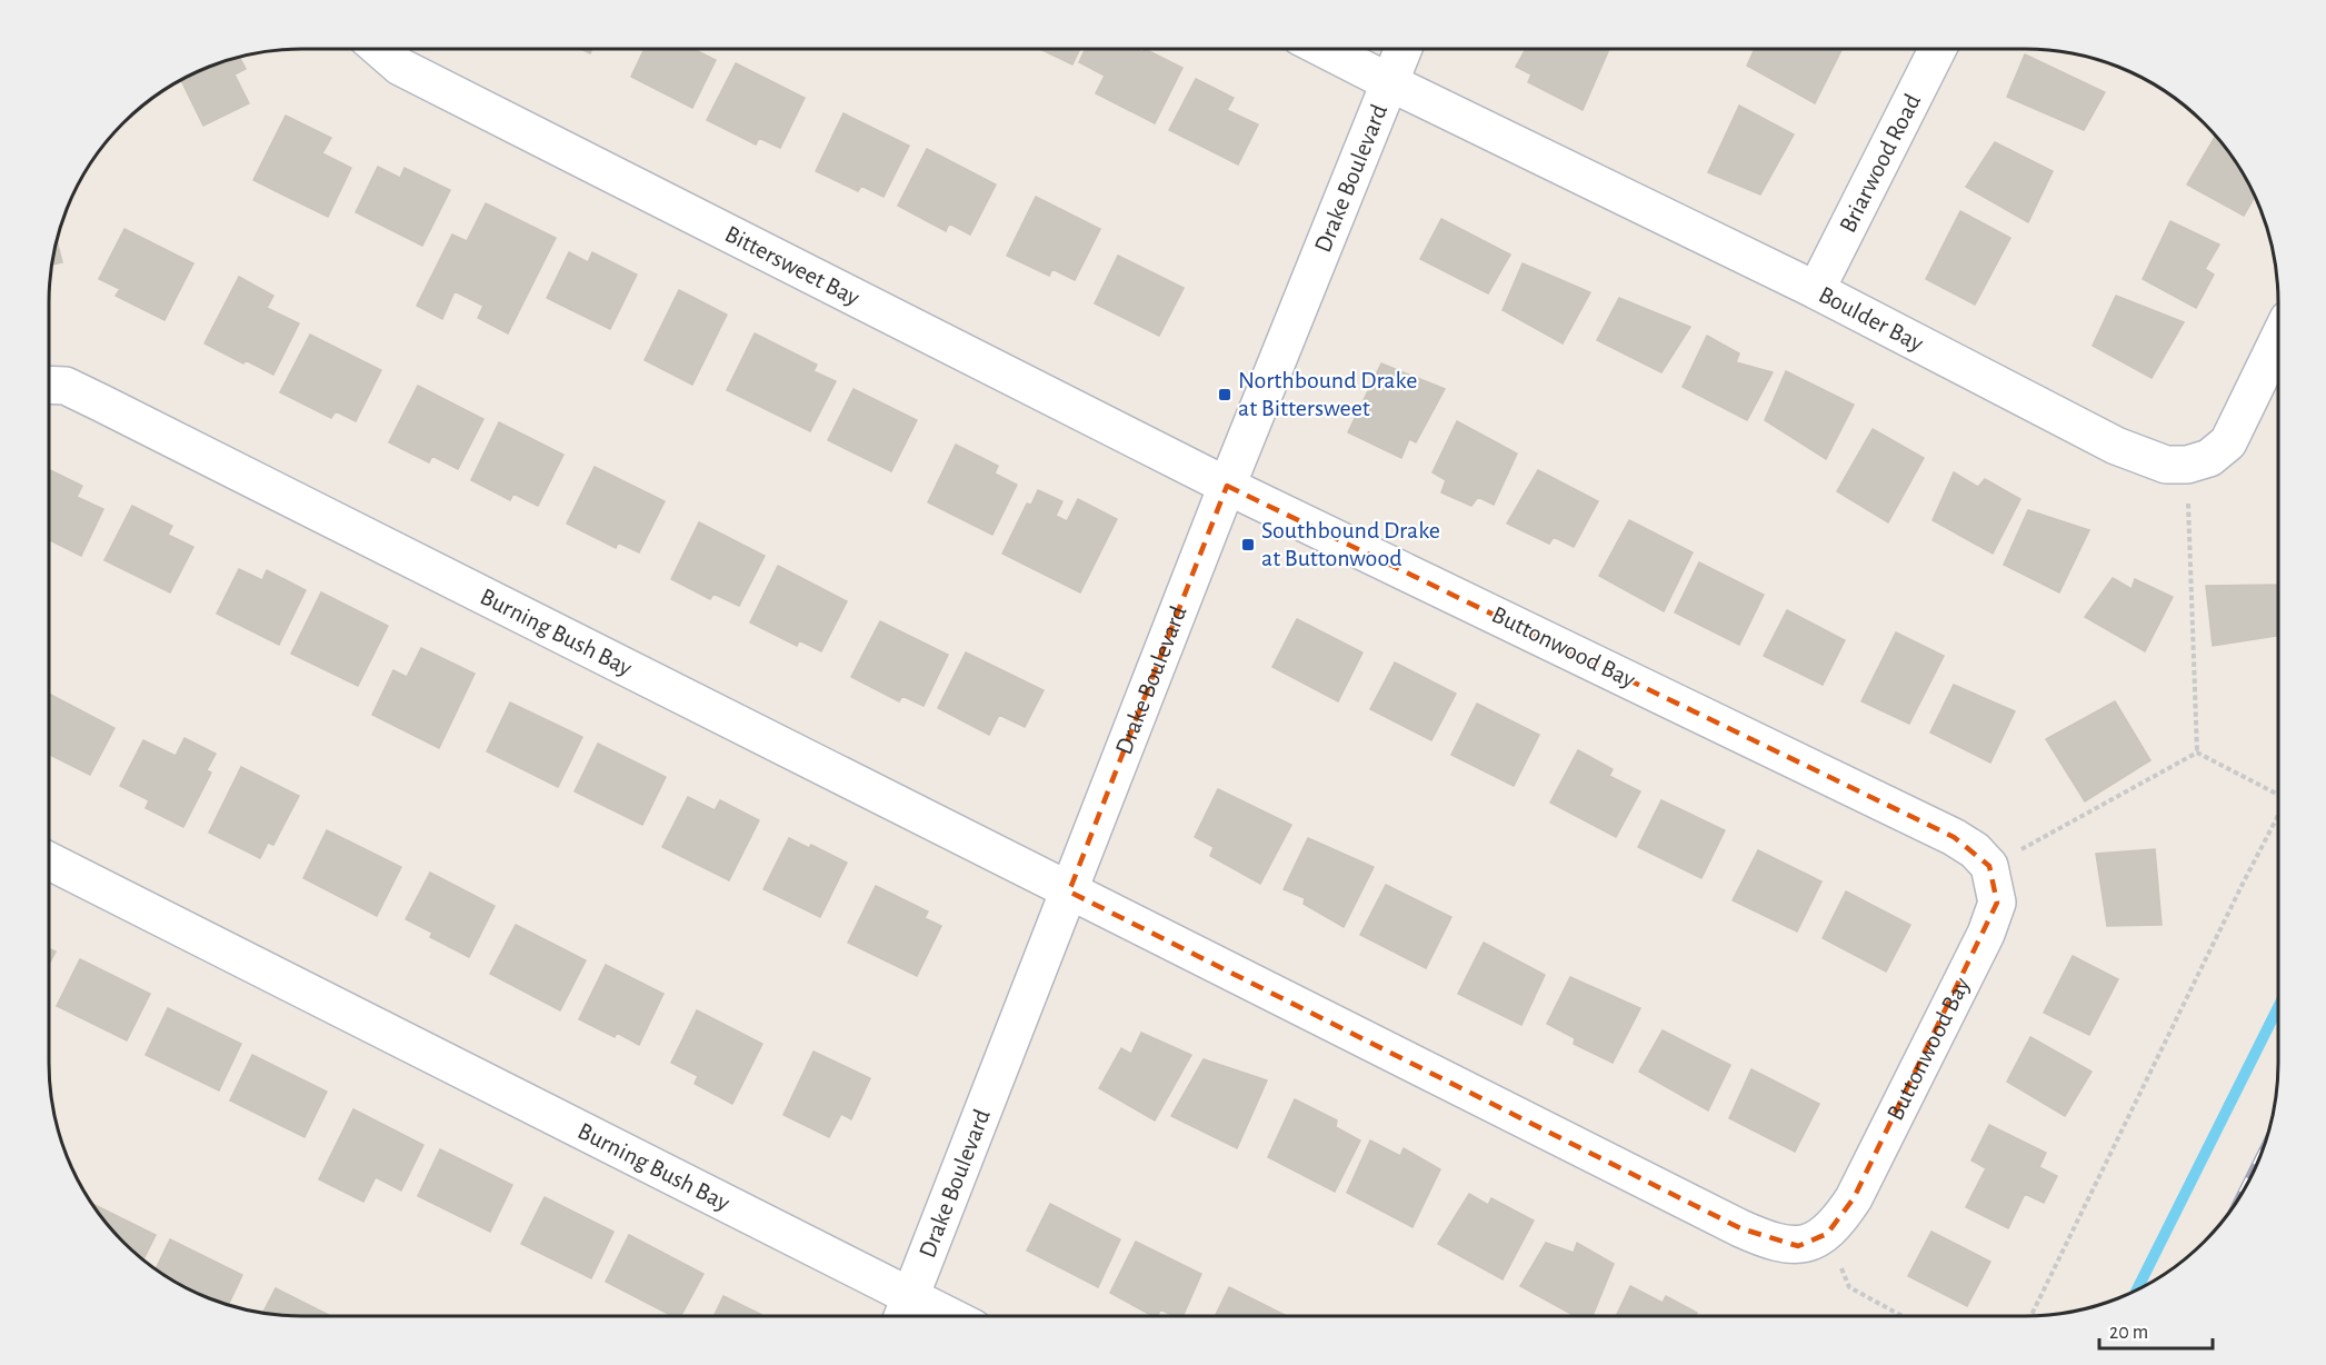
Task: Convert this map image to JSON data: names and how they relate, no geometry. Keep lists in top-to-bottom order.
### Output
{
  "streets": {
    "street": [
      "Briarwood Road",
      "Drake Boulevard",
      "Bittersweet Bay",
      "Boulder Bay",
      "Burning Bush Bay",
      "Buttonwood Bay"
    ]
  },
  "crossings": [
    ["Briarwood Road", "Boulder Bay"],
    ["Drake Boulevard", "Bittersweet Bay"],
    ["Drake Boulevard", "Boulder Bay"],
    ["Drake Boulevard", "Burning Bush Bay"],
    ["Drake Boulevard", "Buttonwood Bay"],
    ["Bittersweet Bay", "Buttonwood Bay"]
  ],
  "places": {
    "transit": ["Northbound Drake at Bittersweet", "Southbound Drake at Buttonwood"]
  },
  "scale_bar": "20 m"
}
